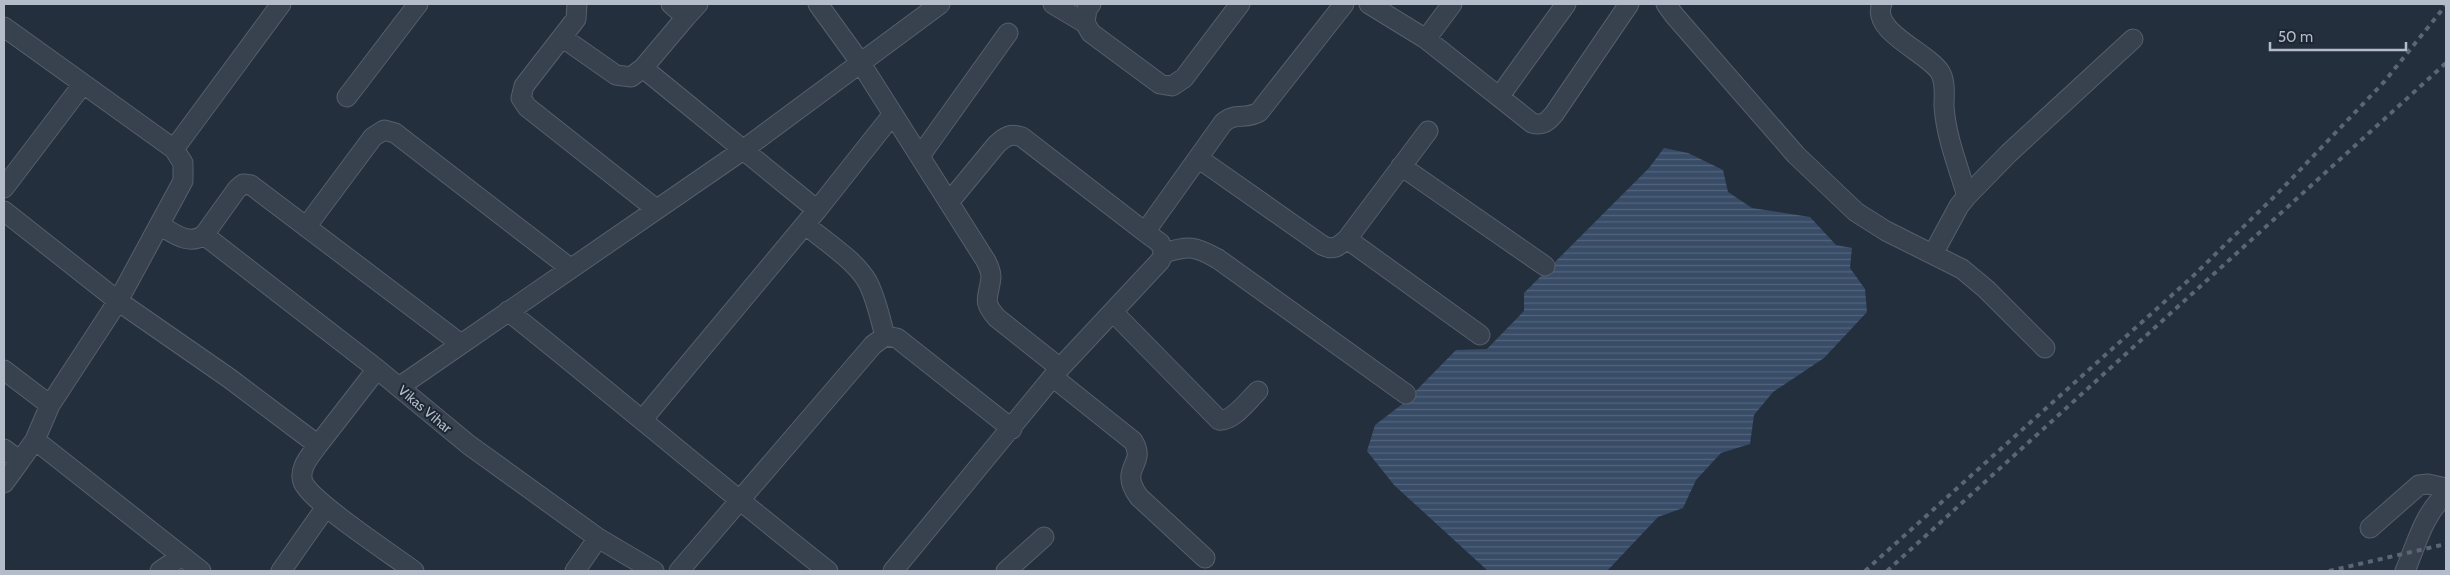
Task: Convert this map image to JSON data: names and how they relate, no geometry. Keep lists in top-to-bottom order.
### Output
{
  "streets": {
    "street": ["Vikas Vihar"]
  },
  "scale_bar": "50 m"
}
